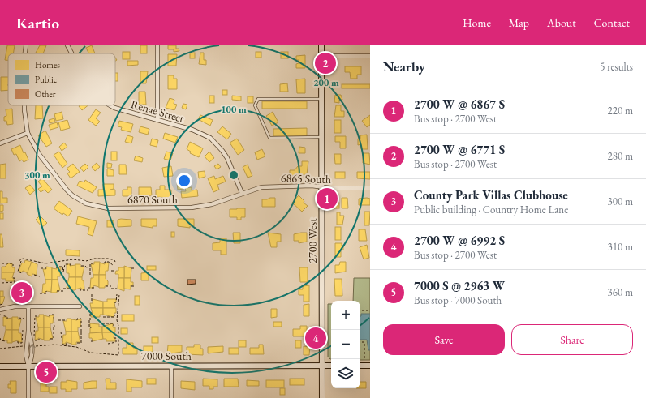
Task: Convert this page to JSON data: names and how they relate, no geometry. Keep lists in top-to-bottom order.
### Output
{
  "streets": {
    "main road": ["2700 West", "7000 South"],
    "street": ["Renae Street", "6865 South", "6870 South"]
  },
  "crossings": [
    ["Renae Street", "6865 South"],
    ["Renae Street", "6870 South"],
    ["6865 South", "6870 South"],
    ["6865 South", "2700 West"],
    ["2700 West", "7000 South"]
  ],
  "legend": ["Homes", "Public", "Other"],
  "page": {
    "header": "Kartio",
    "nav": [
      "Home",
      "Map",
      "About",
      "Contact"
    ],
    "heading": ["Nearby", "5 results"],
    "pins": [
      "2",
      "1",
      "3",
      "4",
      "5"
    ],
    "list": [
      {
        "mark": "1",
        "name": "2700 W @ 6867 S",
        "note": "Bus stop · 2700 West",
        "value": "220 m"
      },
      {
        "mark": "2",
        "name": "2700 W @ 6771 S",
        "note": "Bus stop · 2700 West",
        "value": "280 m"
      },
      {
        "mark": "3",
        "name": "County Park Villas Clubhouse",
        "note": "Public building · Country Home Lane",
        "value": "300 m"
      },
      {
        "mark": "4",
        "name": "2700 W @ 6992 S",
        "note": "Bus stop · 2700 West",
        "value": "310 m"
      },
      {
        "mark": "5",
        "name": "7000 S @ 2963 W",
        "note": "Bus stop · 7000 South",
        "value": "360 m"
      }
    ],
    "map_buttons": ["+", "−"],
    "buttons": ["Save", "Share"]
  },
  "rings": ["200 m", "100 m", "300 m"]
}
